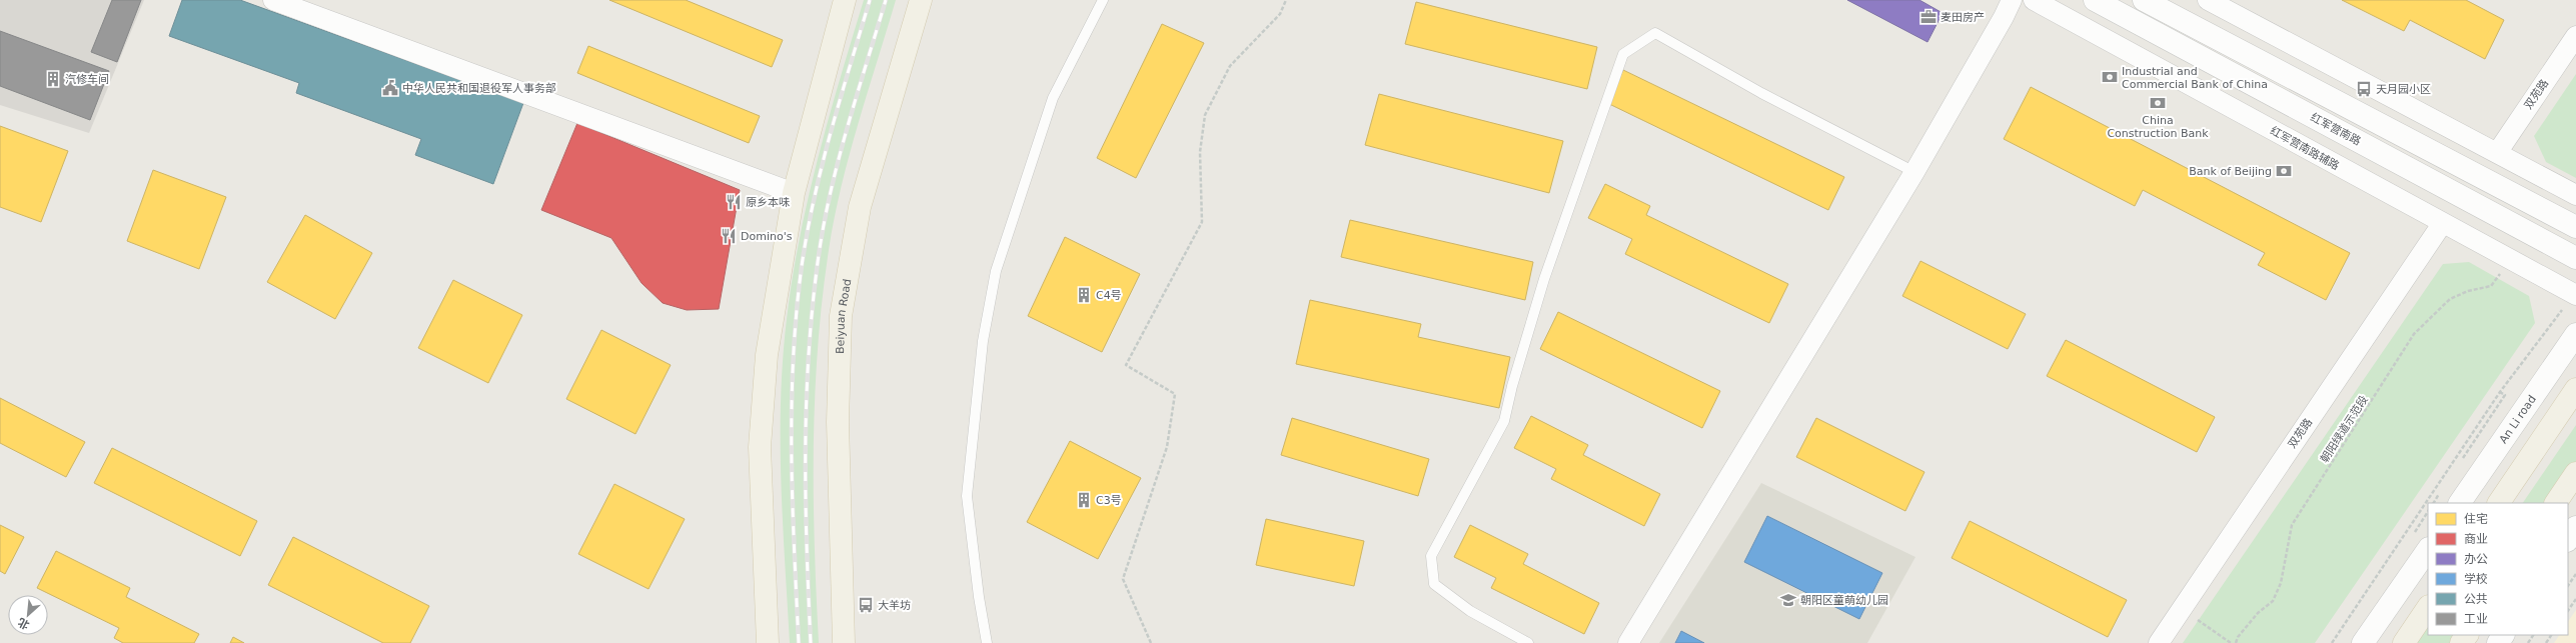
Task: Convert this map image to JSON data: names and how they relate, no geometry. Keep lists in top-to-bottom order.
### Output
{
  "streets": {
    "main road": ["红军营南路", "Beiyuan Road", "An Li road"],
    "street": ["双苑路", "红军营南路辅路"],
    "path": ["朝阳绿道示范段"]
  },
  "crossings": [
    ["双苑路", "红军营南路辅路"],
    ["红军营南路辅路", "朝阳绿道示范段"]
  ],
  "places": {
    "office": ["麦田房产"],
    "bank": ["Industrial and Commercial Bank of China", "China Construction Bank", "Bank of Beijing"],
    "building": ["汽修车间", "C4号", "C3号"],
    "public building": ["中华人民共和国退役军人事务部"],
    "bus stop": ["天月园小区", "大羊坊"],
    "restaurant": ["原乡本味", "Domino's"],
    "school or university": ["朝阳区童萌幼儿园"]
  },
  "legend": [
    "住宅",
    "商业",
    "办公",
    "学校",
    "公共",
    "工业"
  ],
  "north": "bottom left"
}
